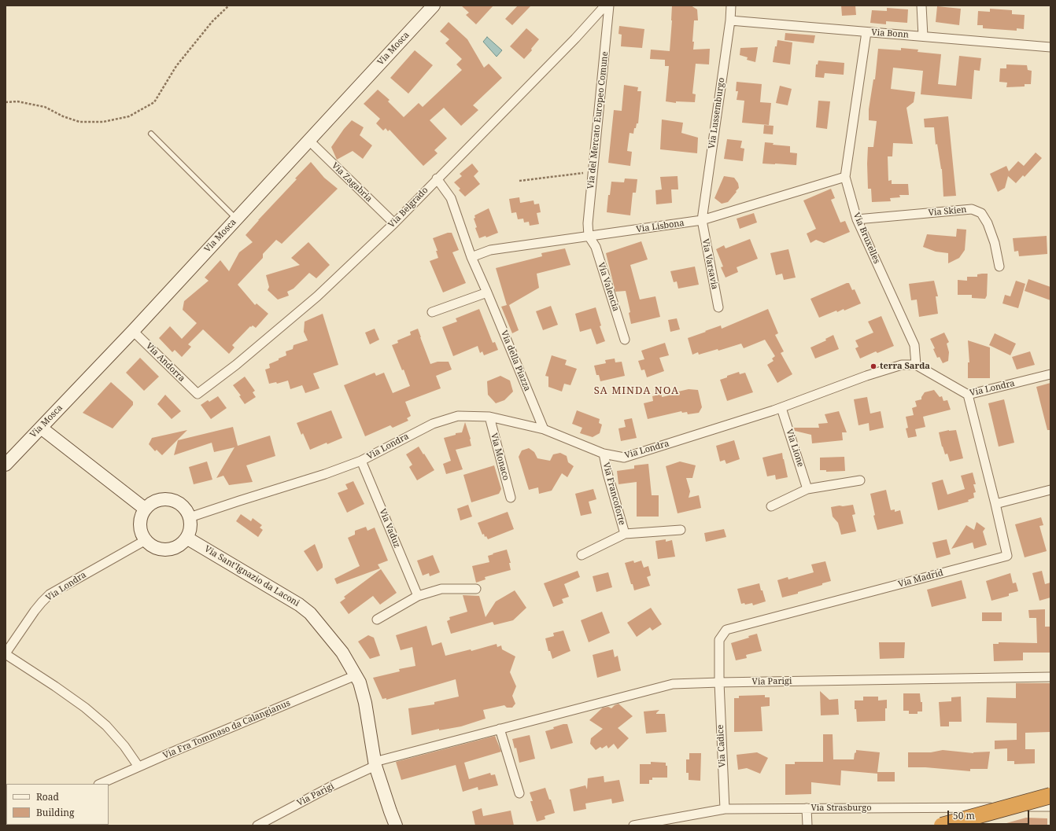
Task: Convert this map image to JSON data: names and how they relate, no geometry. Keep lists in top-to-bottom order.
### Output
{
  "streets": {
    "street": [
      "Via Bonn",
      "Via Mosca",
      "Via Lussemburgo",
      "Via del Mercato Europeo Comune",
      "Via Zagabria",
      "Via Belgrado",
      "Via Skien",
      "Via Lisbona",
      "Via Bruxelles",
      "Via Varsavia",
      "Via Valencia",
      "Via della Piazza",
      "Via Andorra",
      "Via Londra",
      "Via Lione",
      "Via Monaco",
      "Via Francoforte",
      "Via Vaduz",
      "Via Sant'Ignazio da Laconi",
      "Via Madrid",
      "Via Parigi",
      "Via Fra Tommaso da Calangianus",
      "Via Cadice",
      "Via Strasburgo"
    ]
  },
  "crossings": [
    ["Via Bonn", "Via Lussemburgo"],
    ["Via Bonn", "Via Bruxelles"],
    ["Via Mosca", "Via Zagabria"],
    ["Via Mosca", "Via Andorra"],
    ["Via Lussemburgo", "Via Lisbona"],
    ["Via Lussemburgo", "Via Varsavia"],
    ["Via del Mercato Europeo Comune", "Via Lisbona"],
    ["Via del Mercato Europeo Comune", "Via Valencia"],
    ["Via Zagabria", "Via Belgrado"],
    ["Via Belgrado", "Via della Piazza"],
    ["Via Belgrado", "Via Andorra"],
    ["Via Skien", "Via Bruxelles"],
    ["Via Lisbona", "Via Bruxelles"],
    ["Via Lisbona", "Via Varsavia"],
    ["Via Lisbona", "Via Valencia"],
    ["Via Lisbona", "Via della Piazza"],
    ["Via Bruxelles", "Via Londra"],
    ["Via della Piazza", "Via Londra"],
    ["Via Londra", "Via Lione"],
    ["Via Londra", "Via Monaco"],
    ["Via Londra", "Via Francoforte"],
    ["Via Londra", "Via Vaduz"],
    ["Via Londra", "Via Sant'Ignazio da Laconi"],
    ["Via Londra", "Via Madrid"],
    ["Via Sant'Ignazio da Laconi", "Via Parigi"],
    ["Via Sant'Ignazio da Laconi", "Via Fra Tommaso da Calangianus"],
    ["Via Madrid", "Via Parigi"],
    ["Via Madrid", "Via Cadice"],
    ["Via Parigi", "Via Cadice"],
    ["Via Cadice", "Via Strasburgo"]
  ],
  "districts": ["SA MINDA NOA"],
  "places": ["terra Sarda"],
  "legend": ["Road", "Building"],
  "scale_bar": "50 m"
}
